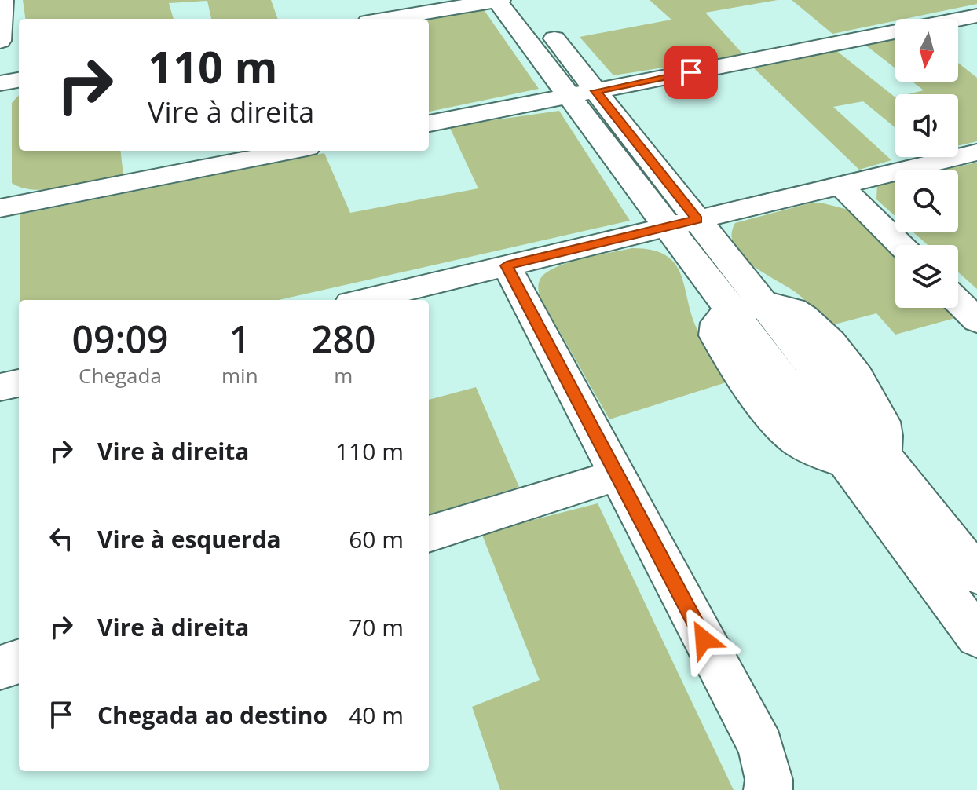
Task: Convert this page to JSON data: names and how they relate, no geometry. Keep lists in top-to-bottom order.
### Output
{
  "north": "bottom",
  "page": {
    "turn": ["110 m", "Vire à direita"],
    "eta": [
      "09:09",
      "Chegada",
      "1",
      "min",
      "280",
      "m"
    ],
    "list": [
      {
        "name": "Vire à direita",
        "value": "110 m"
      },
      {
        "name": "Vire à esquerda",
        "value": "60 m"
      },
      {
        "name": "Vire à direita",
        "value": "70 m"
      },
      {
        "name": "Chegada ao destino",
        "value": "40 m"
      }
    ]
  }
}
